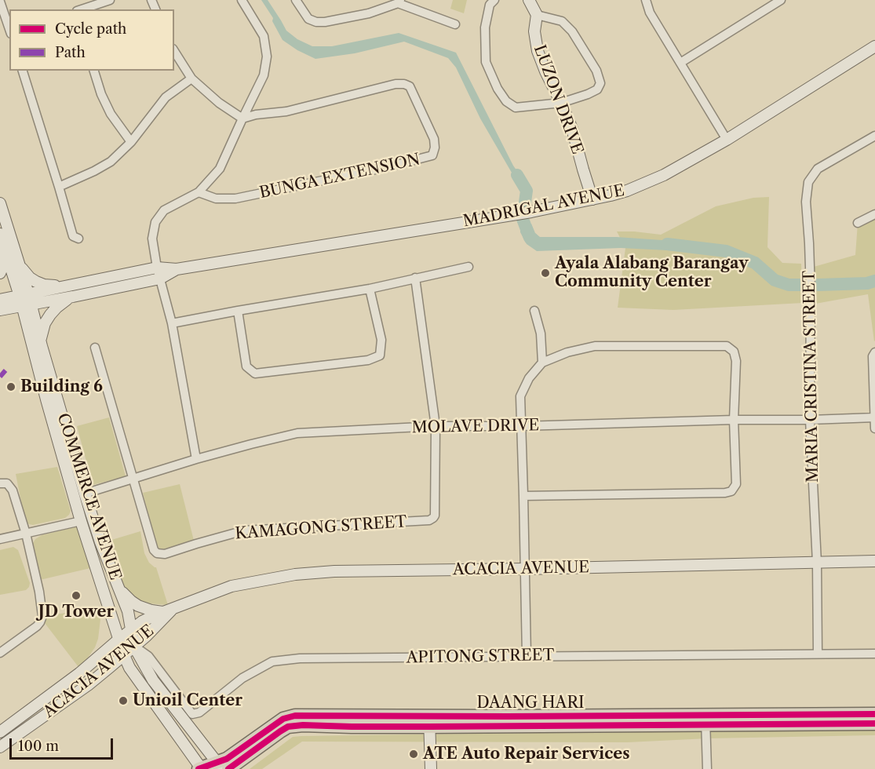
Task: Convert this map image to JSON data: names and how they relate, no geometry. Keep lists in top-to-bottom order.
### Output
{
  "streets": {
    "main road": ["DAANG HARI"],
    "street": [
      "LUZON DRIVE",
      "BUNGA EXTENSION",
      "MADRIGAL AVENUE",
      "MARIA CRISTINA STREET",
      "MOLAVE DRIVE",
      "COMMERCE AVENUE",
      "KAMAGONG STREET",
      "ACACIA AVENUE",
      "APITONG STREET"
    ]
  },
  "crossings": [
    ["LUZON DRIVE", "MADRIGAL AVENUE"],
    ["MADRIGAL AVENUE", "COMMERCE AVENUE"],
    ["MARIA CRISTINA STREET", "MOLAVE DRIVE"],
    ["MARIA CRISTINA STREET", "ACACIA AVENUE"],
    ["MARIA CRISTINA STREET", "APITONG STREET"],
    ["MOLAVE DRIVE", "COMMERCE AVENUE"],
    ["MOLAVE DRIVE", "KAMAGONG STREET"],
    ["COMMERCE AVENUE", "ACACIA AVENUE"],
    ["COMMERCE AVENUE", "APITONG STREET"],
    ["COMMERCE AVENUE", "DAANG HARI"],
    ["ACACIA AVENUE", "APITONG STREET"]
  ],
  "places": [
    "Ayala Alabang Barangay Community Center",
    "Building 6",
    "JD Tower",
    "Unioil Center",
    "ATE Auto Repair Services"
  ],
  "legend": ["Cycle path", "Path"],
  "scale_bar": "100 m"
}
